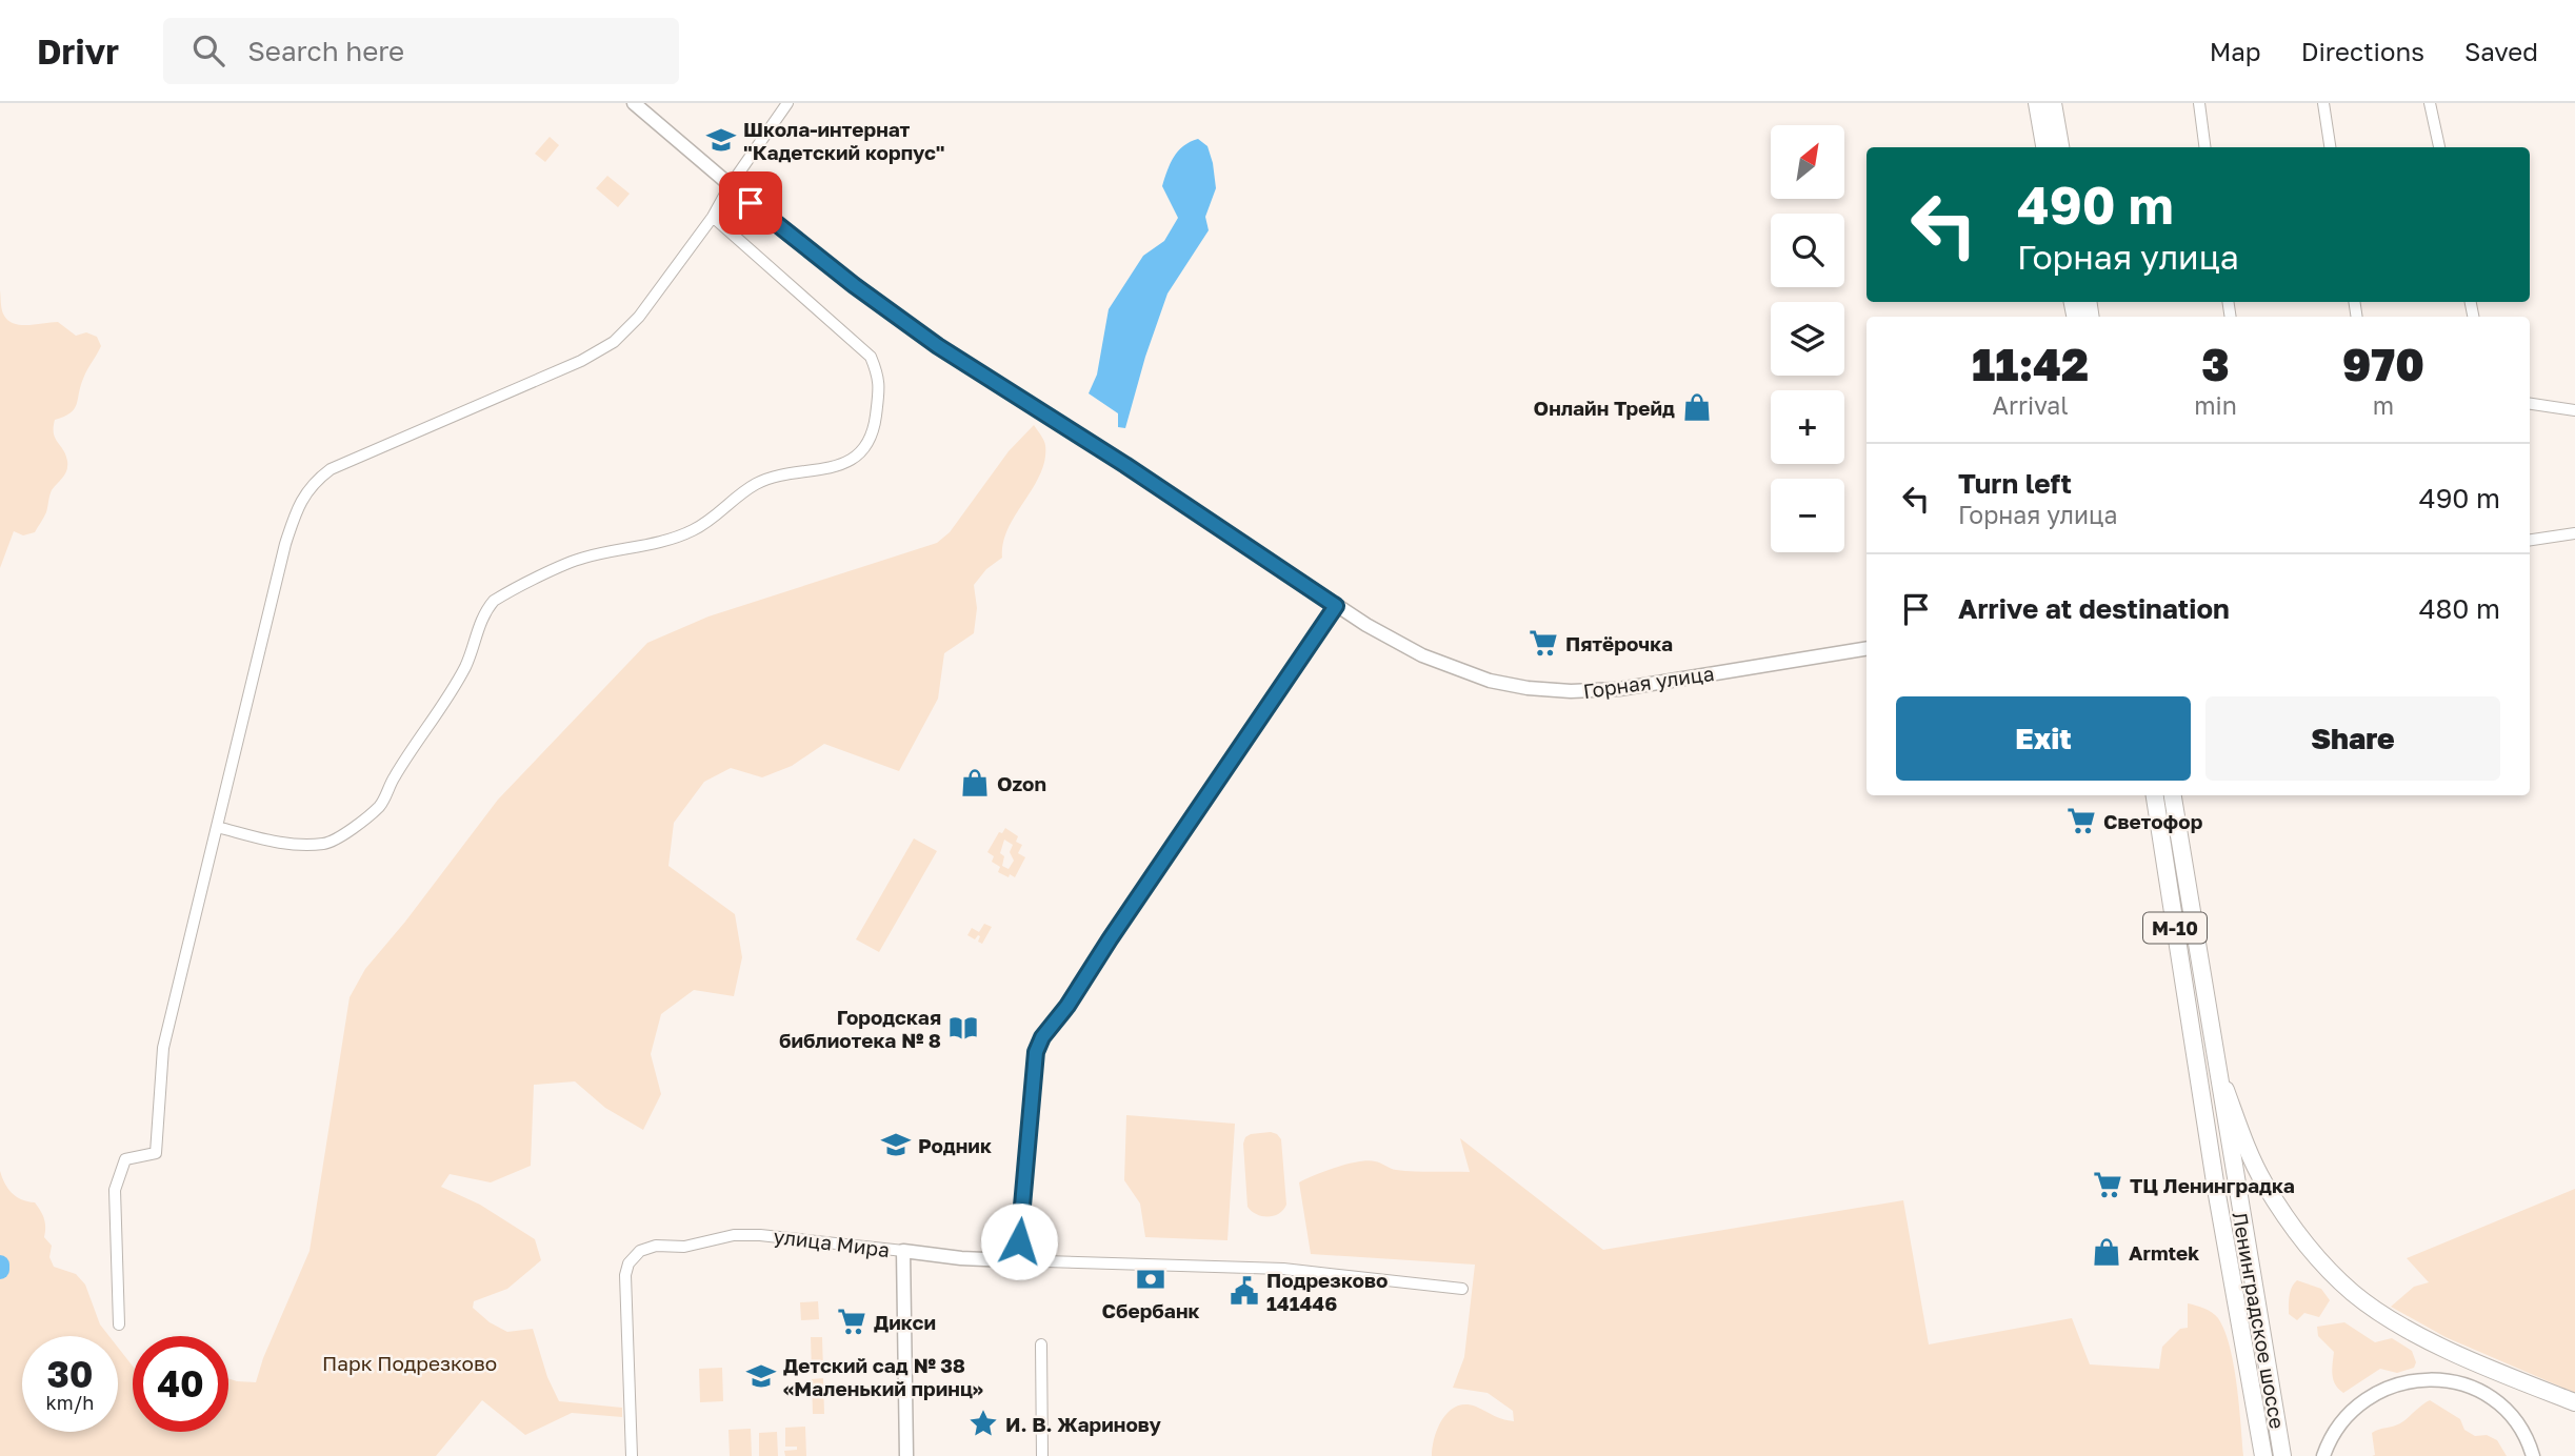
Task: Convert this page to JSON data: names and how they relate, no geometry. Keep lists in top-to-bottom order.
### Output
{
  "streets": {
    "main road": ["М-10", "Ленинградское шоссе"],
    "street": ["Горная улица", "улица Мира"]
  },
  "parks": ["Парк Подрезково"],
  "places": {
    "school or university": ["Школа-интернат \"Кадетский корпус\"", "Родник", "Детский сад № 38 «Маленький принц»"],
    "shop": ["Онлайн Трейд", "Ozon", "Armtek"],
    "supermarket": [
      "Пятёрочка",
      "Светофор",
      "ТЦ Ленинградка",
      "Дикси"
    ],
    "library": ["Городская библиотека № 8"],
    "bank": ["Сбербанк"],
    "public building": ["Подрезково 141446"],
    "place": ["И. В. Жаринову"]
  },
  "north": "top right",
  "page": {
    "header": "Drivr",
    "search": "Search here",
    "nav": ["Map", "Directions", "Saved"],
    "map_buttons": ["+", "−"],
    "turn": ["490 m", "Горная улица"],
    "eta": [
      "11:42",
      "Arrival",
      "3",
      "min",
      "970",
      "m"
    ],
    "list": [
      {
        "name": "Turn left",
        "note": "Горная улица",
        "value": "490 m"
      },
      {
        "name": "Arrive at destination",
        "value": "480 m"
      }
    ],
    "buttons": ["Exit", "Share"],
    "speed": "30 km/h",
    "limit": "40"
  }
}
